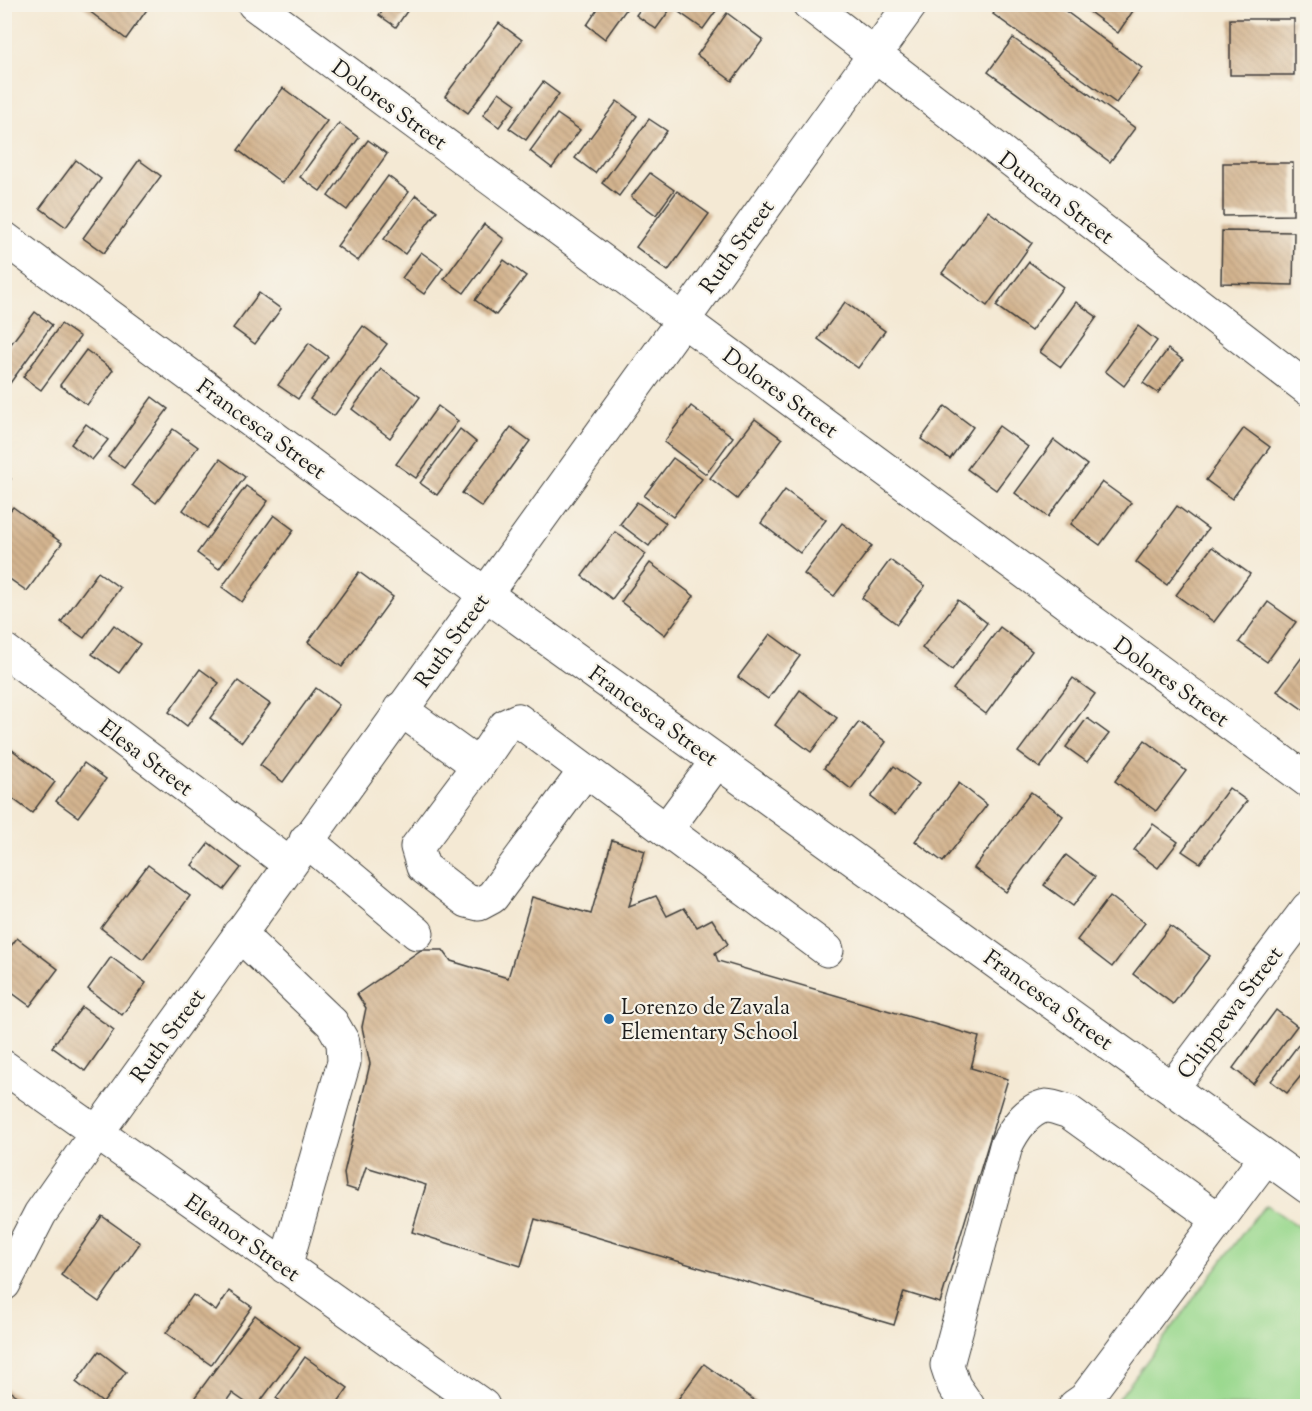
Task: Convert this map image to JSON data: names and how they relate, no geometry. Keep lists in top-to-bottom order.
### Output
{
  "streets": {
    "street": [
      "Dolores Street",
      "Duncan Street",
      "Ruth Street",
      "Francesca Street",
      "Elesa Street",
      "Chippewa Street",
      "Eleanor Street"
    ]
  },
  "crossings": [
    ["Dolores Street", "Ruth Street"],
    ["Duncan Street", "Ruth Street"],
    ["Ruth Street", "Francesca Street"],
    ["Ruth Street", "Elesa Street"],
    ["Ruth Street", "Eleanor Street"],
    ["Francesca Street", "Chippewa Street"]
  ],
  "places": ["Lorenzo de Zavala Elementary School"]
}
